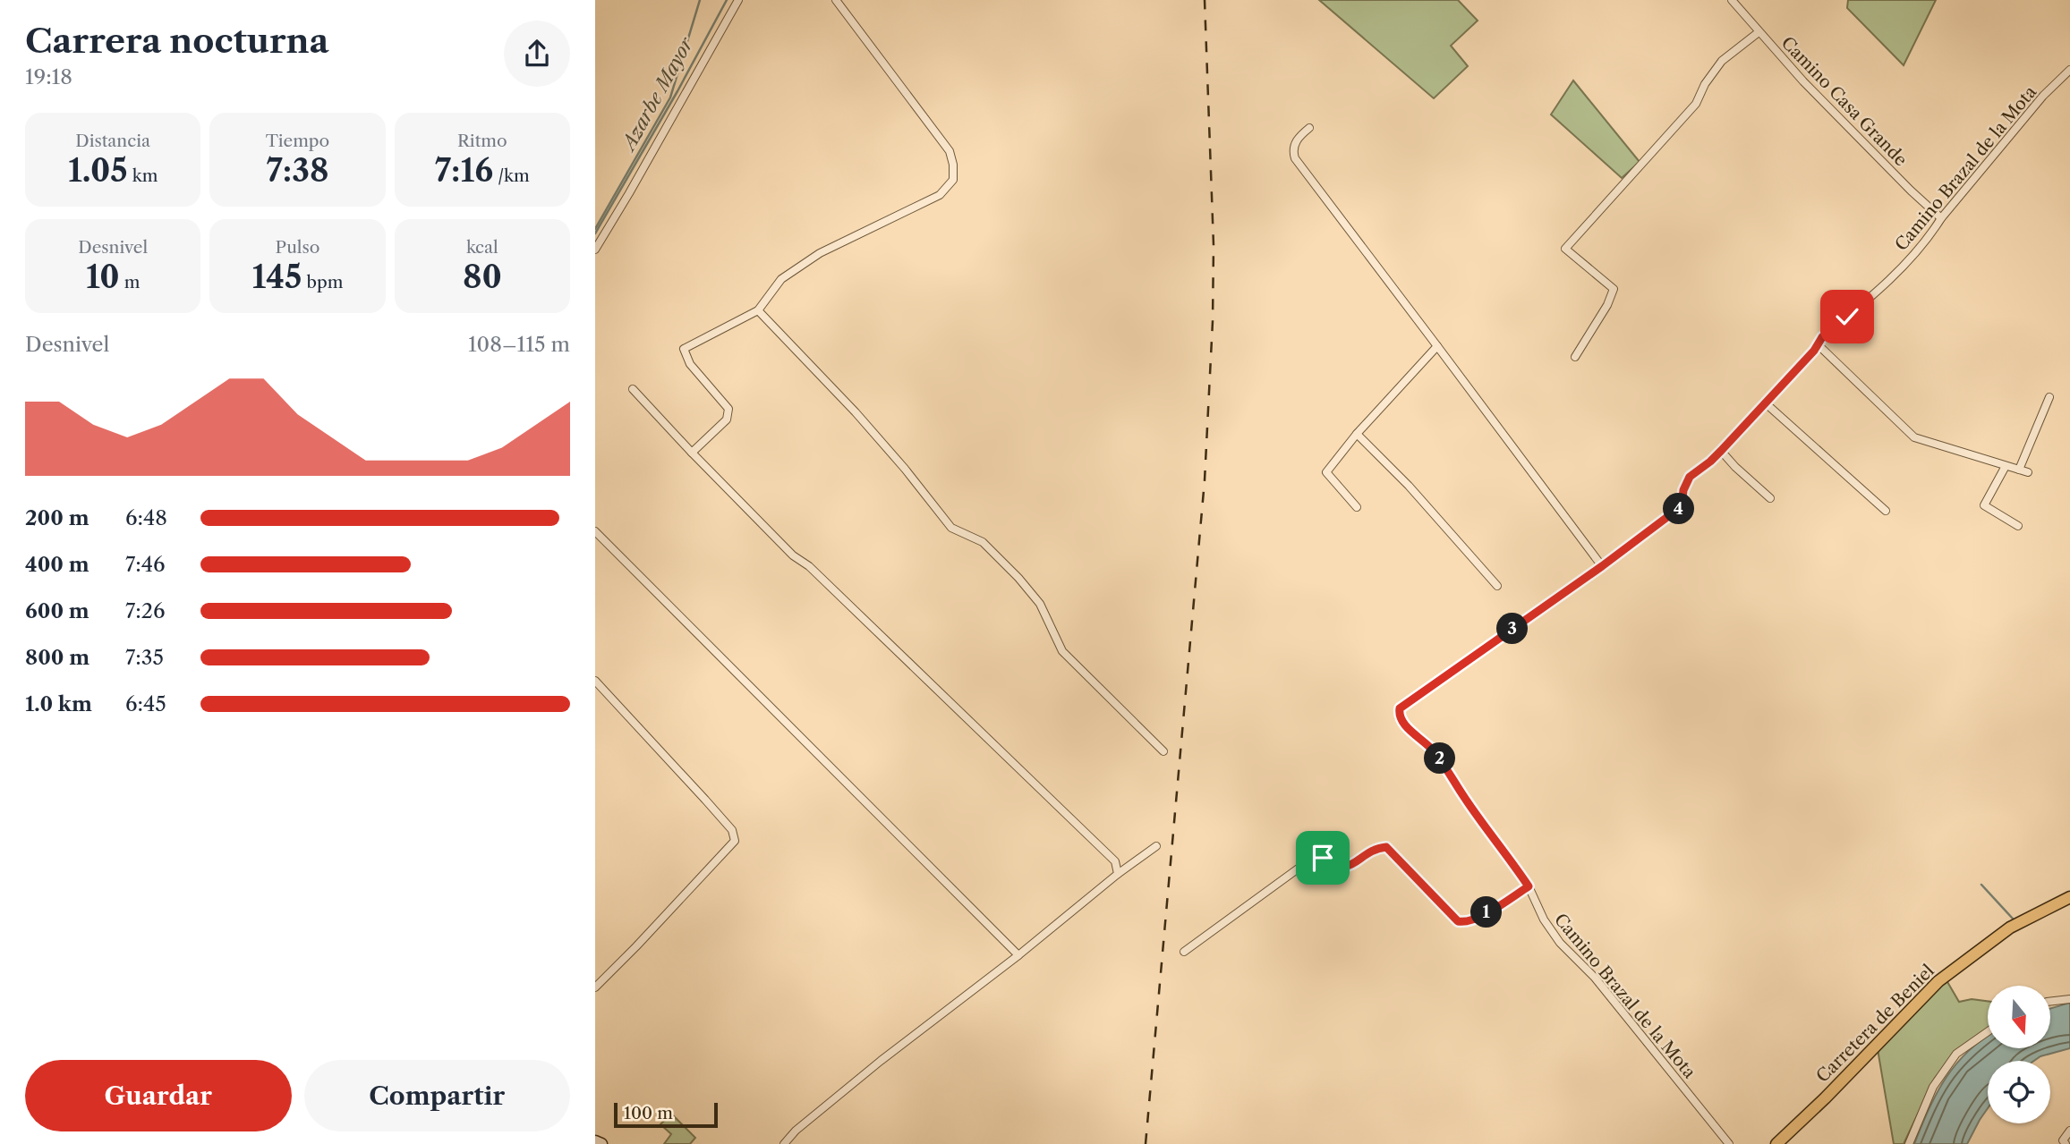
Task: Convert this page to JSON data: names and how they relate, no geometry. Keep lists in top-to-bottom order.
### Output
{
  "streets": {
    "main road": ["Carretera de Beniel"],
    "street": ["Camino Casa Grande", "Camino Brazal de la Mota"]
  },
  "crossings": [
    ["Camino Casa Grande", "Camino Brazal de la Mota"]
  ],
  "water": ["Azarbe Mayor"],
  "scale_bar": "100 m",
  "north": "bottom",
  "page": {
    "heading": ["Carrera nocturna", "19:18"],
    "stats": [
      ["Distancia", "1.05 km"],
      ["Tiempo", "7:38"],
      ["Ritmo", "7:16 /km"],
      ["Desnivel", "10 m"],
      ["Pulso", "145 bpm"],
      ["kcal", "80"]
    ],
    "chart": ["Desnivel", "108–115 m"],
    "pins": [
      "4",
      "3",
      "2",
      "1"
    ],
    "list": [
      {
        "name": "200 m",
        "note": "6:48"
      },
      {
        "name": "400 m",
        "note": "7:46"
      },
      {
        "name": "600 m",
        "note": "7:26"
      },
      {
        "name": "800 m",
        "note": "7:35"
      },
      {
        "name": "1.0 km",
        "note": "6:45"
      }
    ],
    "buttons": ["Guardar", "Compartir"],
    "scale": "100 m"
  }
}
